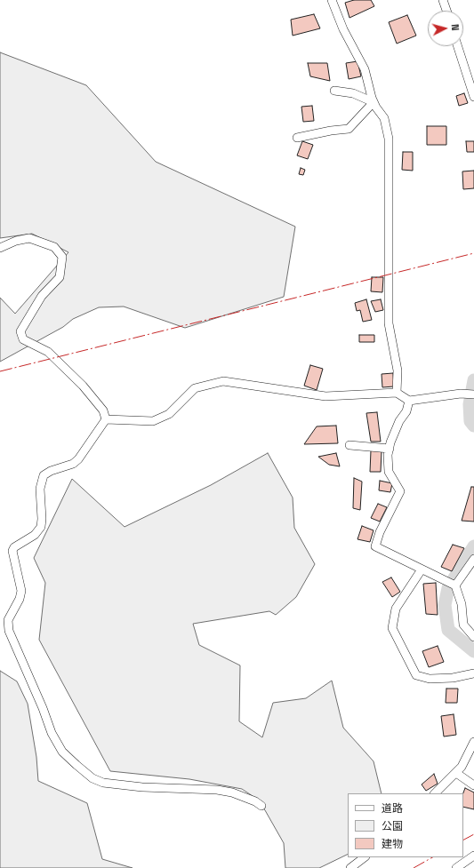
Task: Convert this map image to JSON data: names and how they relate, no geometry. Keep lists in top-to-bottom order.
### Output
{
  "legend": ["道路", "公園", "建物"],
  "north": "right"
}
